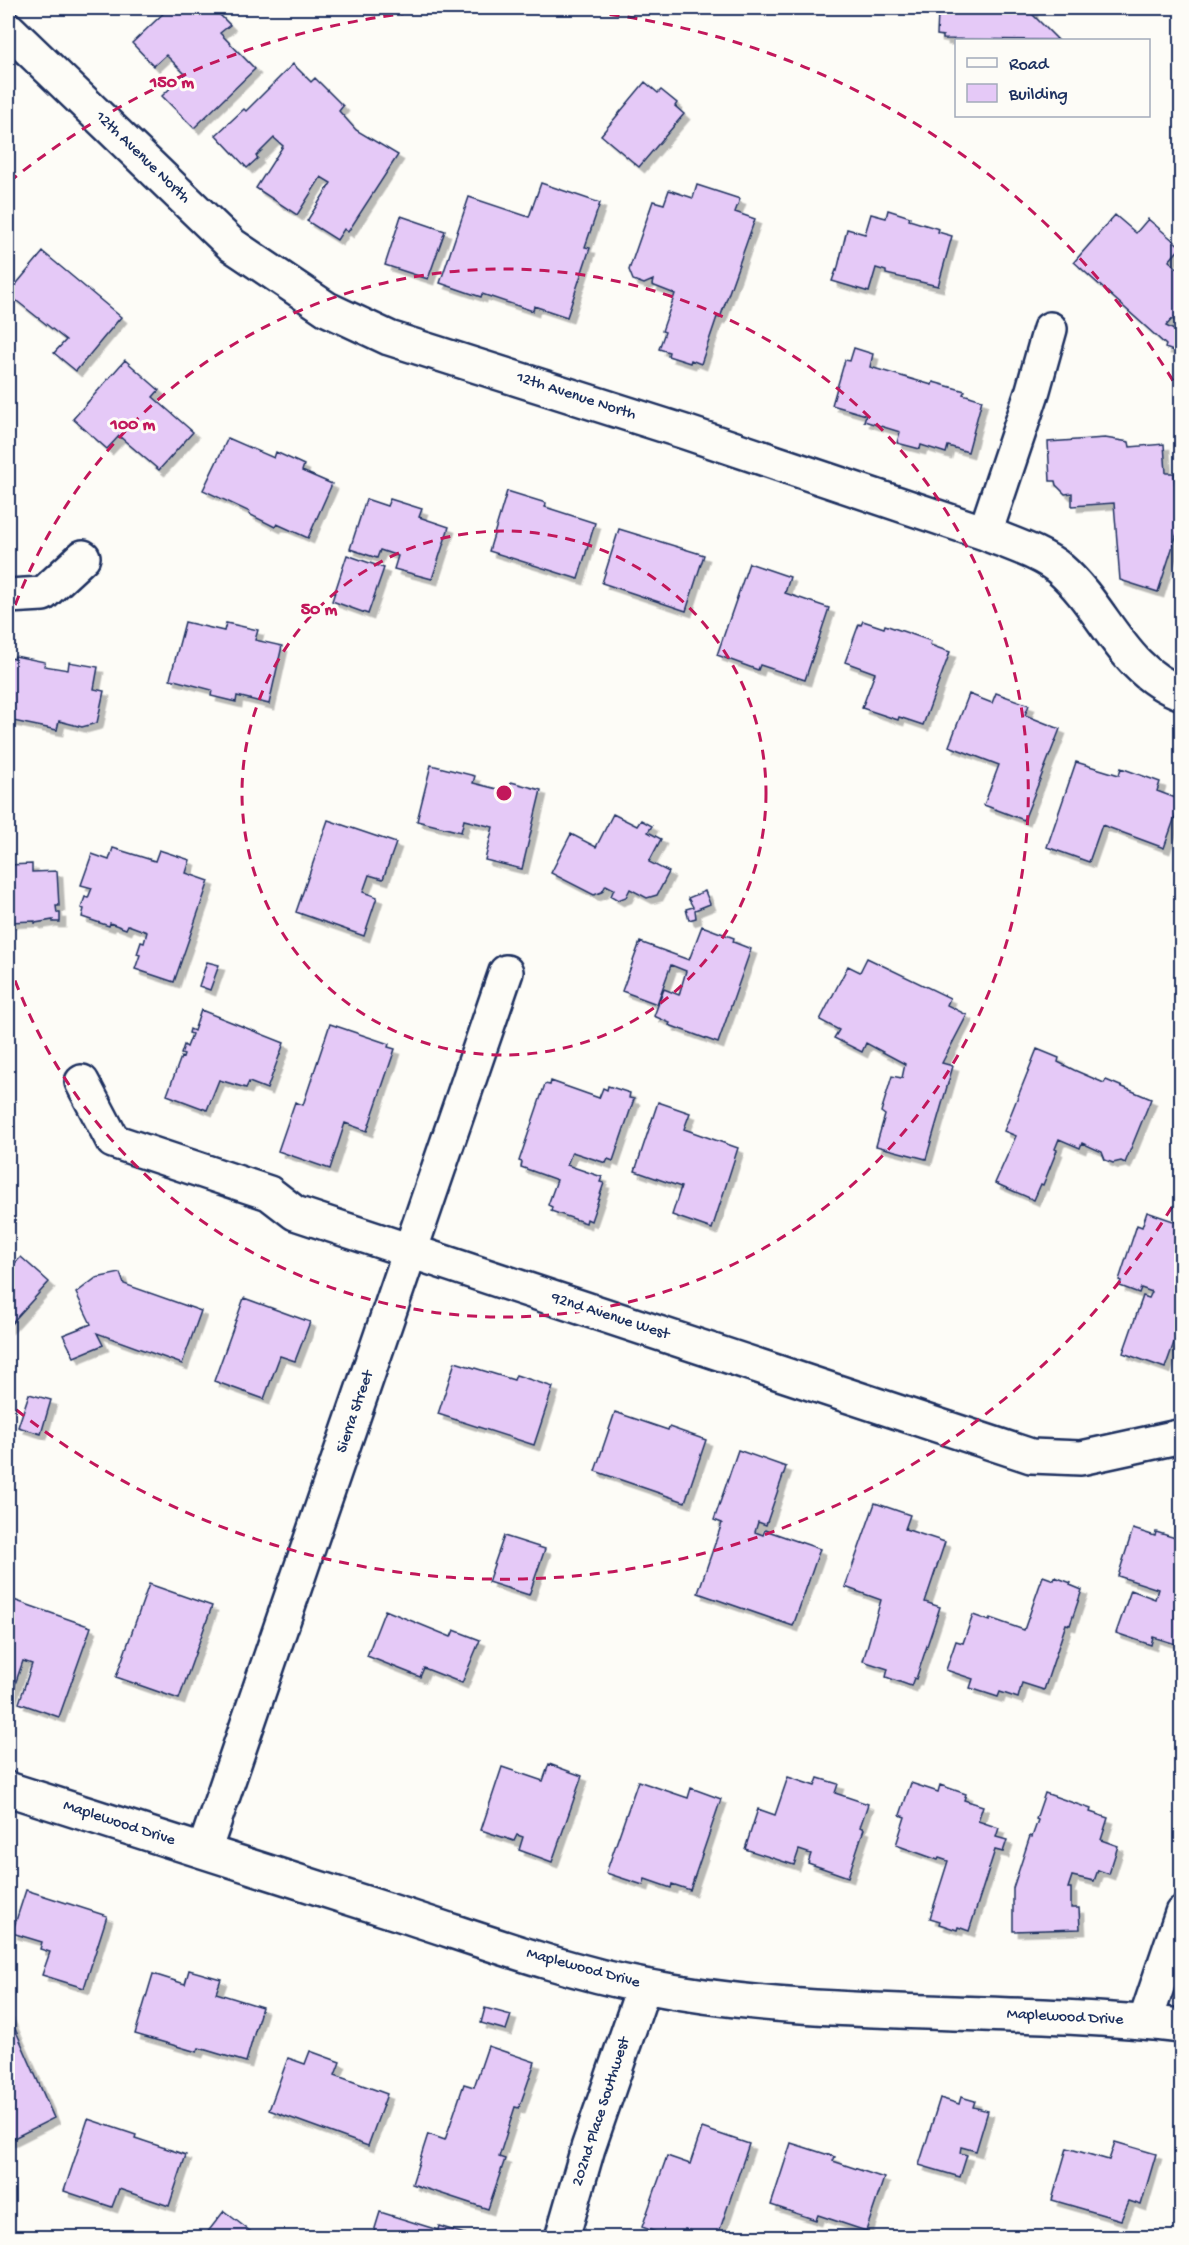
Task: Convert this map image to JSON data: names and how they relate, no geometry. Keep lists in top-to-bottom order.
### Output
{
  "streets": {
    "street": [
      "12th Avenue North",
      "92nd Avenue West",
      "Sierra Street",
      "Maplewood Drive",
      "202nd Place Southwest"
    ]
  },
  "crossings": [
    ["92nd Avenue West", "Sierra Street"],
    ["Sierra Street", "Maplewood Drive"],
    ["Maplewood Drive", "202nd Place Southwest"]
  ],
  "legend": ["Road", "Building"],
  "rings": ["150 m", "100 m", "50 m"]
}
